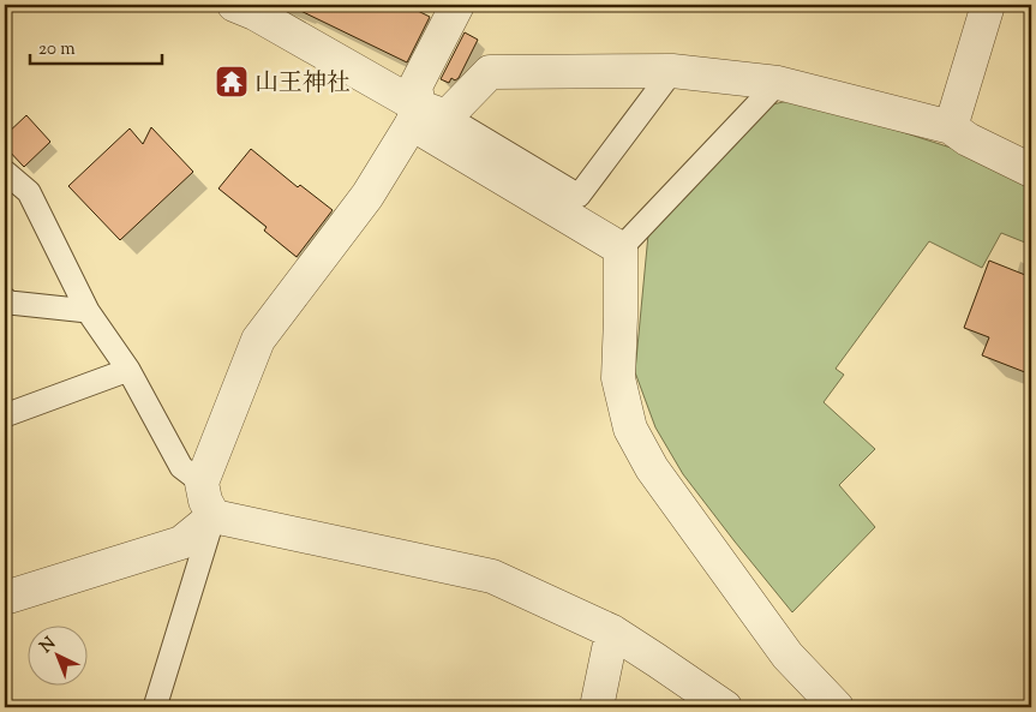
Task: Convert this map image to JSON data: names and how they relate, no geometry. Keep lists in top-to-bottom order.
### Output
{
  "places": {
    "temple": ["山王神社"]
  },
  "scale_bar": "20 m",
  "north": "top left"
}
